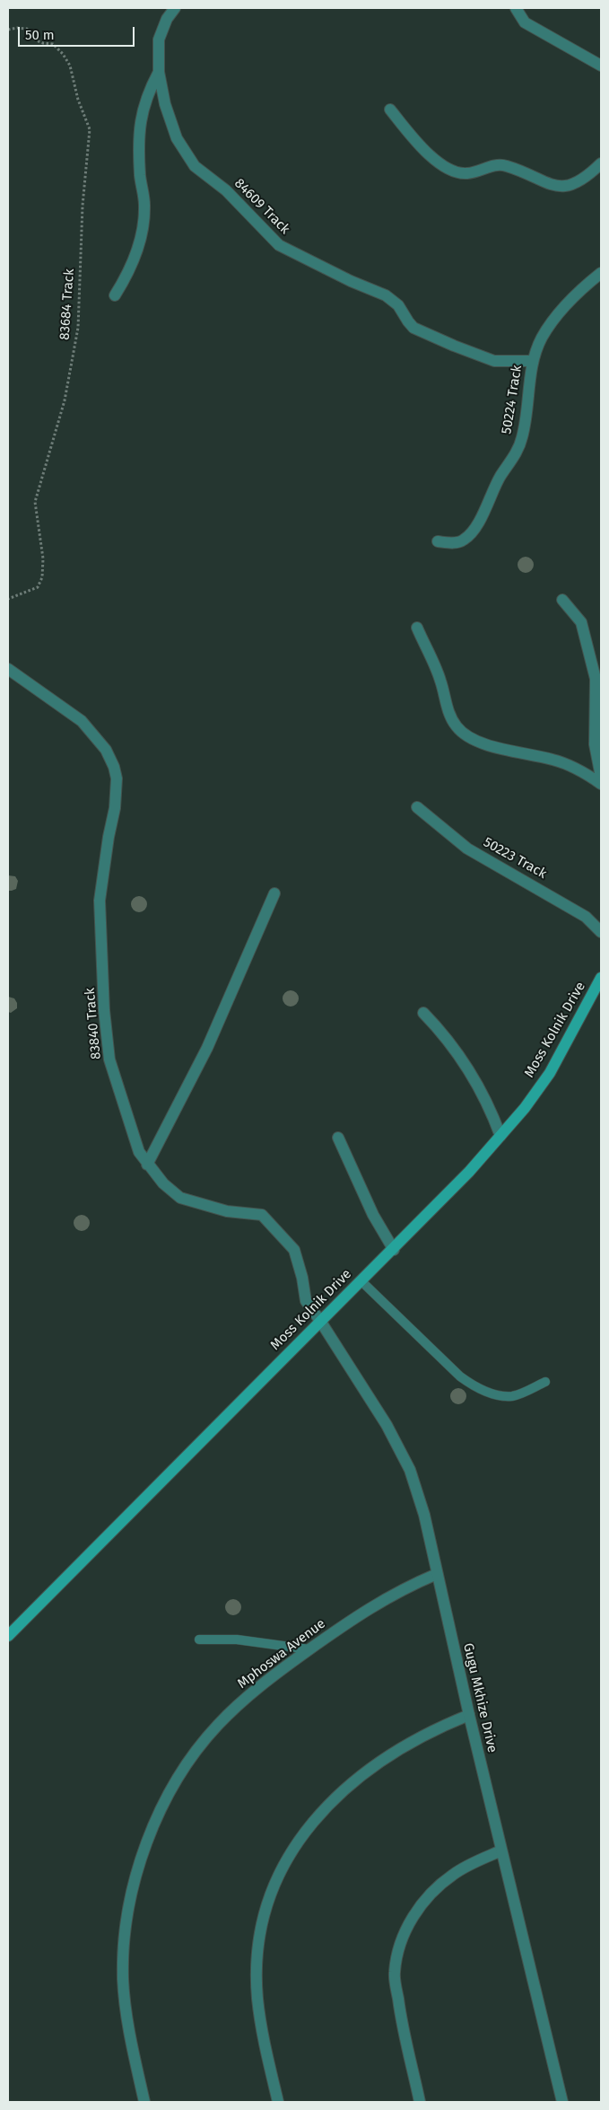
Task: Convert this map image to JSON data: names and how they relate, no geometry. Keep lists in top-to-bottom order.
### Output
{
  "streets": {
    "main road": ["Moss Kolnik Drive"],
    "street": [
      "84609 Track",
      "50224 Track",
      "50223 Track",
      "83840 Track",
      "Mphoswa Avenue",
      "Gugu Mkhize Drive"
    ],
    "path": ["83684 Track"]
  },
  "crossings": [
    ["84609 Track", "50224 Track"],
    ["83840 Track", "Moss Kolnik Drive"],
    ["83840 Track", "Gugu Mkhize Drive"],
    ["Moss Kolnik Drive", "Gugu Mkhize Drive"],
    ["Mphoswa Avenue", "Gugu Mkhize Drive"]
  ],
  "scale_bar": "50 m"
}
